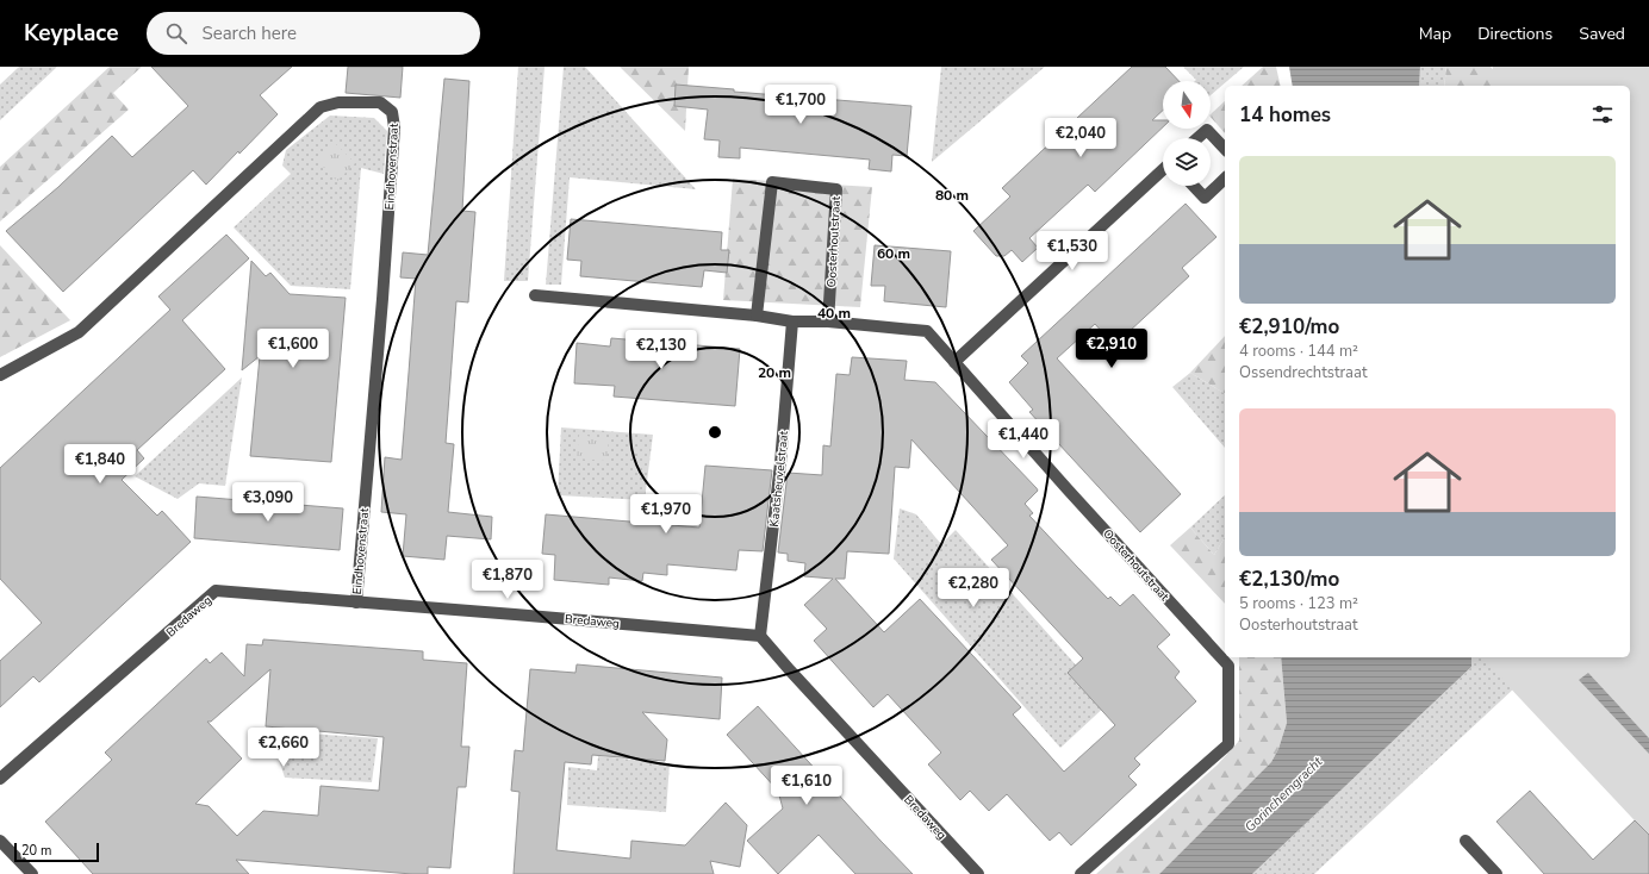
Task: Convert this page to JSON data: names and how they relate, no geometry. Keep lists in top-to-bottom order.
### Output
{
  "streets": {
    "street": [
      "Eindhovenstraat",
      "Oosterhoutstraat",
      "Kaatsheuvelstraat",
      "Bredaweg"
    ]
  },
  "crossings": [
    ["Eindhovenstraat", "Bredaweg"],
    ["Oosterhoutstraat", "Kaatsheuvelstraat"],
    ["Kaatsheuvelstraat", "Bredaweg"]
  ],
  "water": ["Gorinchemgracht"],
  "scale_bar": "20 m",
  "north": "bottom",
  "page": {
    "header": "Keyplace",
    "search": "Search here",
    "nav": ["Map", "Directions", "Saved"],
    "price": [
      "€1,700",
      "€2,040",
      "€1,530",
      "€1,600",
      "€2,910",
      "€2,130",
      "€1,440",
      "€1,840",
      "€3,090",
      "€1,970",
      "€1,870",
      "€2,280",
      "€2,660",
      "€1,610"
    ],
    "heading": "14 homes",
    "list": [
      {
        "name": "€2,910/mo",
        "note": "4 rooms · 144 m² · Ossendrechtstraat"
      },
      {
        "name": "€2,130/mo",
        "note": "5 rooms · 123 m² · Oosterhoutstraat"
      }
    ],
    "scale": "20 m"
  },
  "rings": [
    "80 m",
    "60 m",
    "40 m",
    "20 m"
  ]
}
